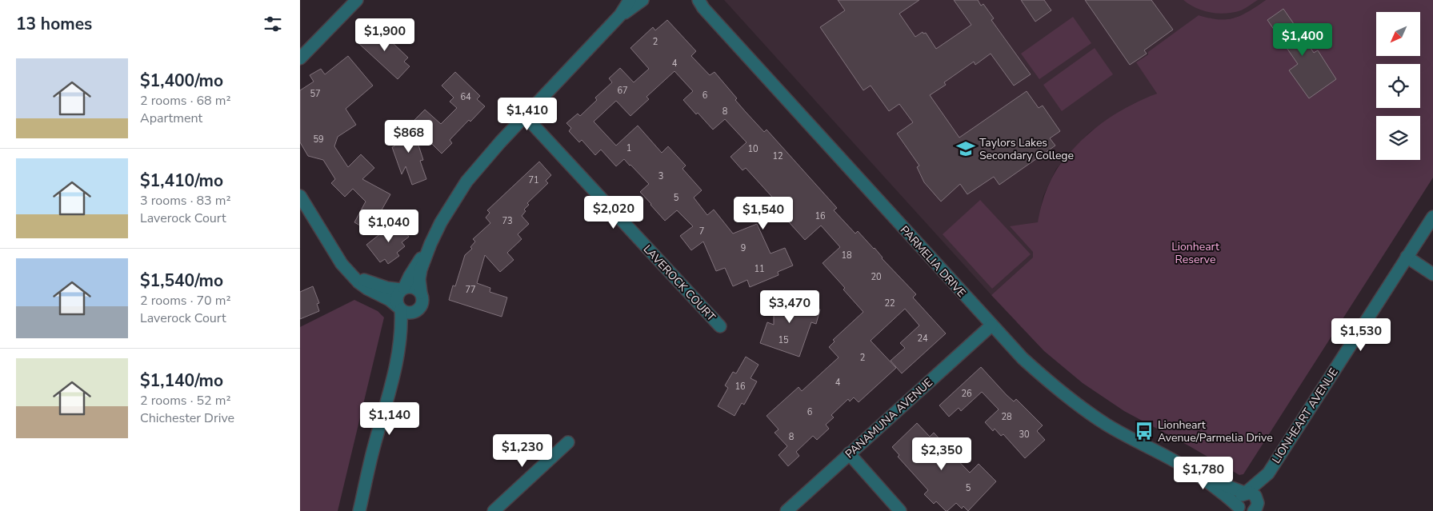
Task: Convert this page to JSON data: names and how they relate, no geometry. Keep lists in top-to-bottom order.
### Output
{
  "streets": {
    "street": [
      "PARMELIA DRIVE",
      "LAVEROCK COURT",
      "LIONHEART AVENUE",
      "PANAMUNA AVENUE"
    ]
  },
  "crossings": [
    ["PARMELIA DRIVE", "LIONHEART AVENUE"],
    ["PARMELIA DRIVE", "PANAMUNA AVENUE"]
  ],
  "parks": ["Lionheart Reserve"],
  "places": {
    "school or university": ["Taylors Lakes Secondary College"],
    "bus stop": ["Lionheart Avenue/Parmelia Drive"]
  },
  "house_numbers": [
    "2",
    "4",
    "67",
    "57",
    "6",
    "64",
    "8",
    "59",
    "1",
    "10",
    "12",
    "3",
    "71",
    "5",
    "16",
    "73",
    "7",
    "9",
    "18",
    "11",
    "20",
    "77",
    "22",
    "24",
    "15",
    "2",
    "4",
    "16",
    "26",
    "6",
    "28",
    "30",
    "8",
    "5"
  ],
  "north": "bottom left",
  "page": {
    "heading": "13 homes",
    "price": [
      "$1,900",
      "$1,400",
      "$1,410",
      "$868",
      "$2,020",
      "$1,540",
      "$1,040",
      "$3,470",
      "$1,530",
      "$1,140",
      "$1,230",
      "$2,350",
      "$1,780"
    ],
    "list": [
      {
        "name": "$1,400/mo",
        "note": "2 rooms · 68 m² · Apartment"
      },
      {
        "name": "$1,410/mo",
        "note": "3 rooms · 83 m² · Laverock Court"
      },
      {
        "name": "$1,540/mo",
        "note": "2 rooms · 70 m² · Laverock Court"
      },
      {
        "name": "$1,140/mo",
        "note": "2 rooms · 52 m² · Chichester Drive"
      }
    ]
  }
}
